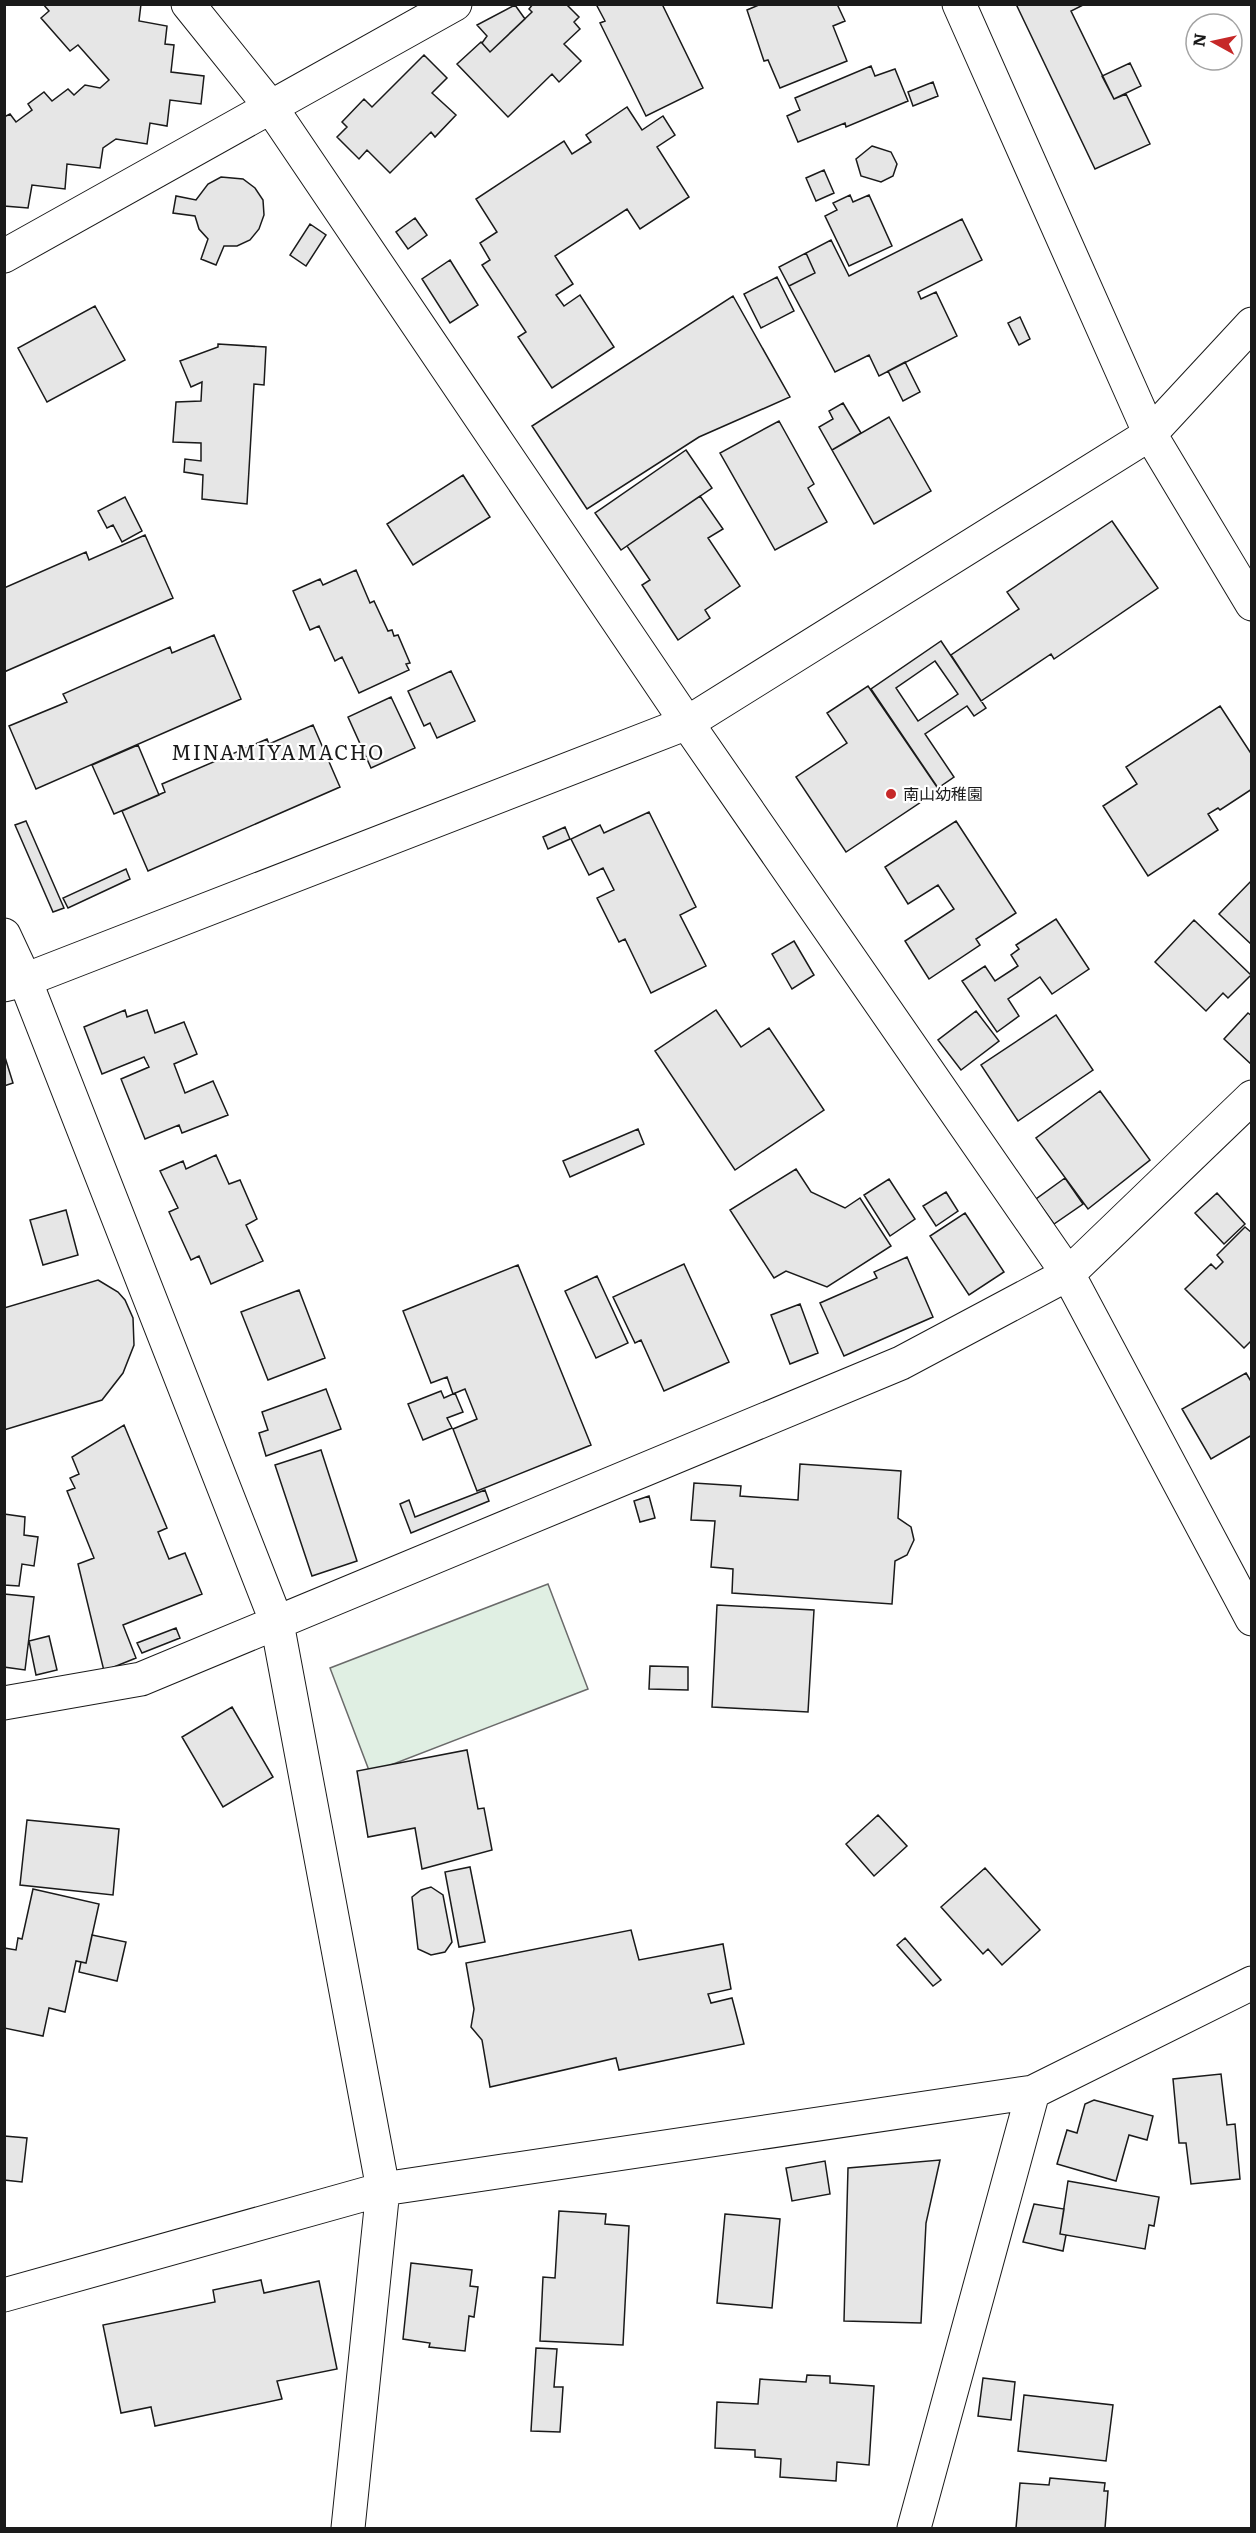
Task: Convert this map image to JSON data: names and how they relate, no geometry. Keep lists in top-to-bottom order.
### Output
{
  "districts": ["MINAMIYAMACHO"],
  "places": ["南山幼稚園"],
  "north": "left"
}
